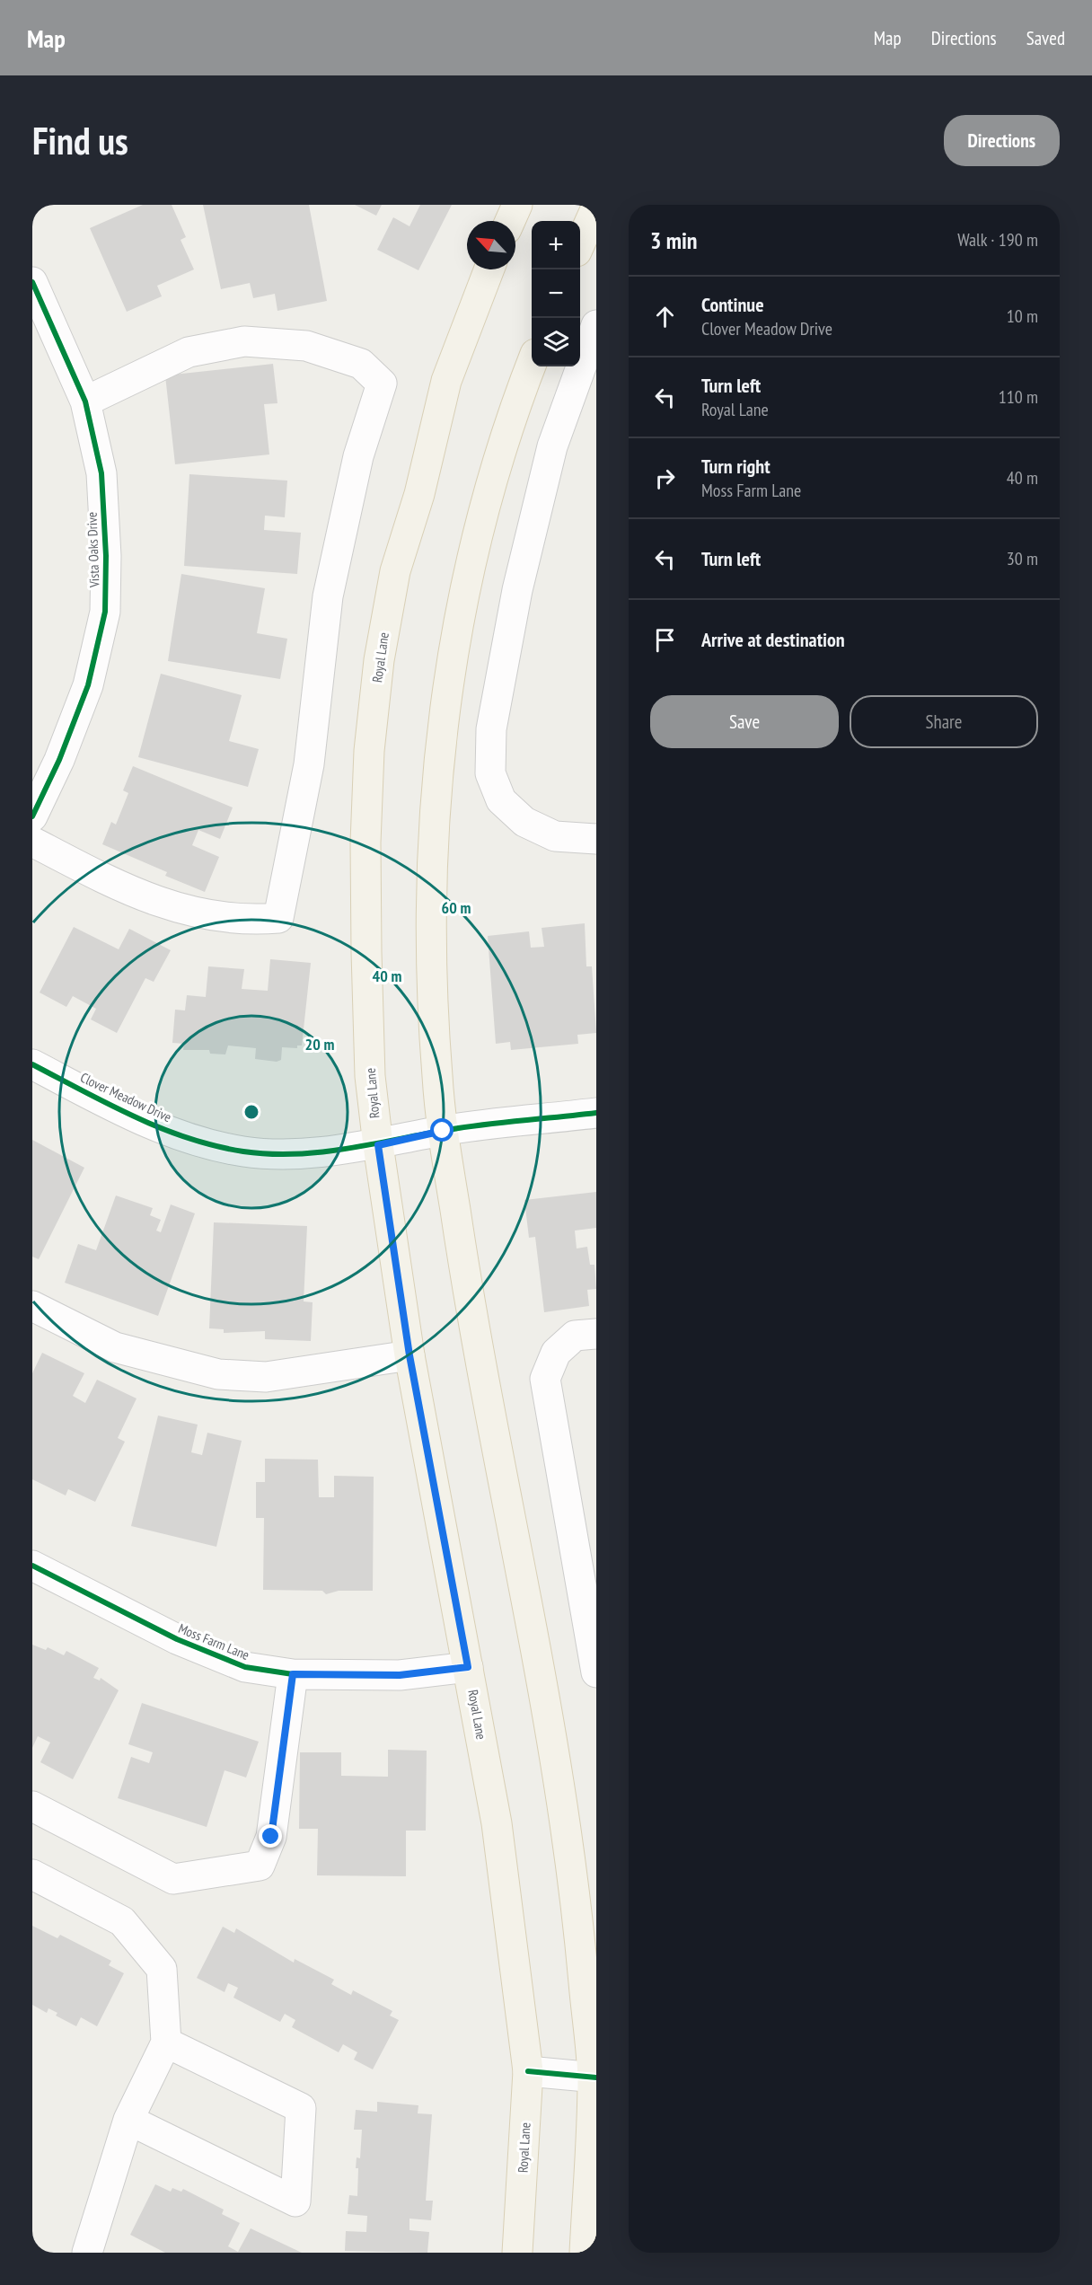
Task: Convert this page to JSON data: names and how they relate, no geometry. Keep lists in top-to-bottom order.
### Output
{
  "streets": {
    "main road": ["Royal Lane"],
    "street": ["Vista Oaks Drive", "Clover Meadow Drive", "Moss Farm Lane"]
  },
  "crossings": [
    ["Royal Lane", "Clover Meadow Drive"],
    ["Royal Lane", "Moss Farm Lane"]
  ],
  "north": "top left",
  "page": {
    "header": "Map",
    "nav": ["Map", "Directions", "Saved"],
    "buttons": [
      "Directions",
      ["Save", "Share"]
    ],
    "title": "Find us",
    "heading": ["3 min", "Walk · 190 m"],
    "map_buttons": ["+", "−"],
    "list": [
      ["Continue", "Clover Meadow Drive", "10 m"],
      ["Turn left", "Royal Lane", "110 m"],
      ["Turn right", "Moss Farm Lane", "40 m"],
      ["Turn left", "30 m"],
      "Arrive at destination"
    ]
  },
  "rings": ["60 m", "40 m", "20 m"]
}
